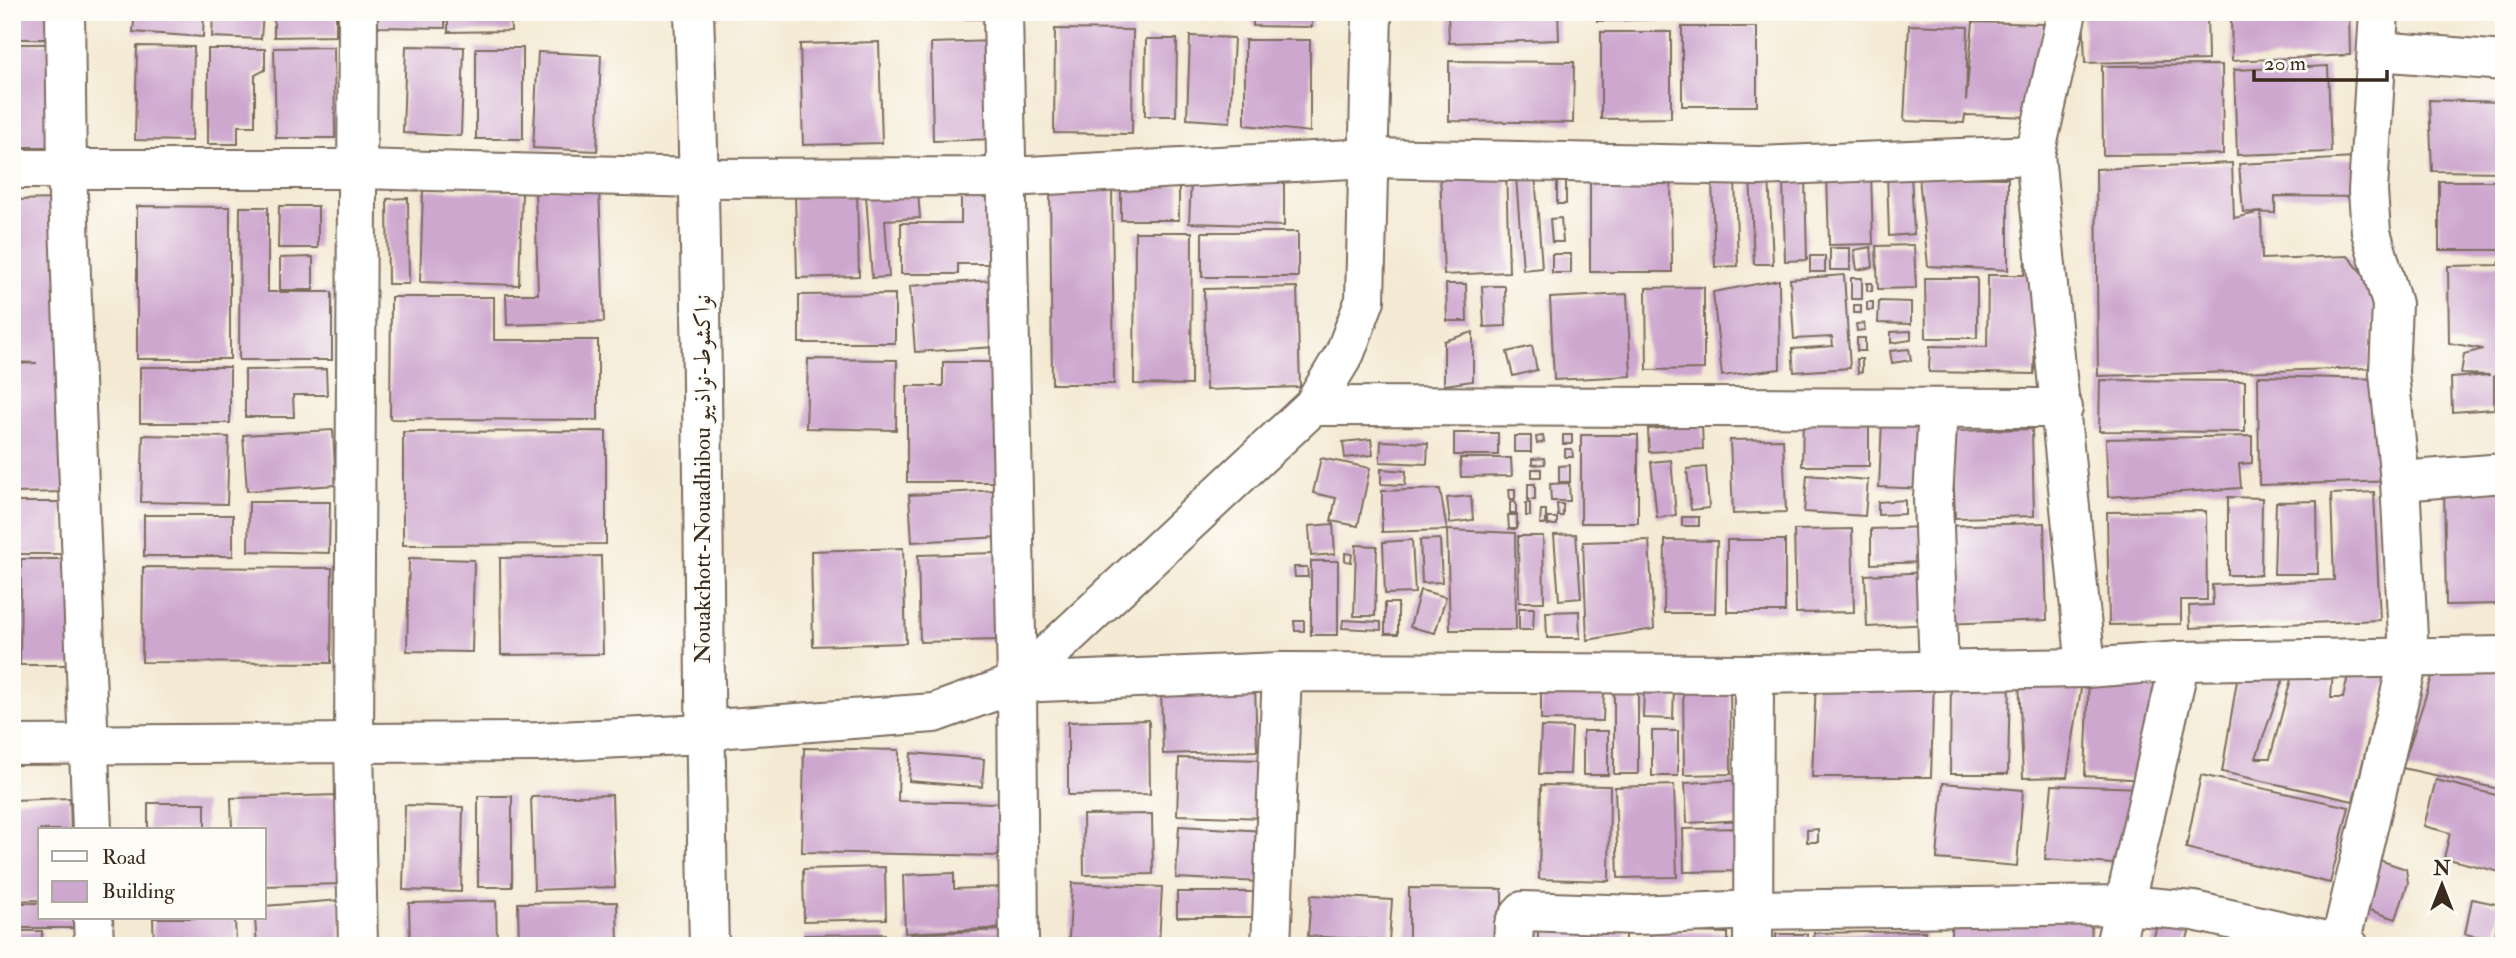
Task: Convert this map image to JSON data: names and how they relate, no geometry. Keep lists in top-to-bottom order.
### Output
{
  "streets": {
    "main road": ["Nouakchott-Nouadhibou نواكشوط-نواذيبو"]
  },
  "legend": ["Road", "Building"],
  "scale_bar": "20 m",
  "north": "top"
}
